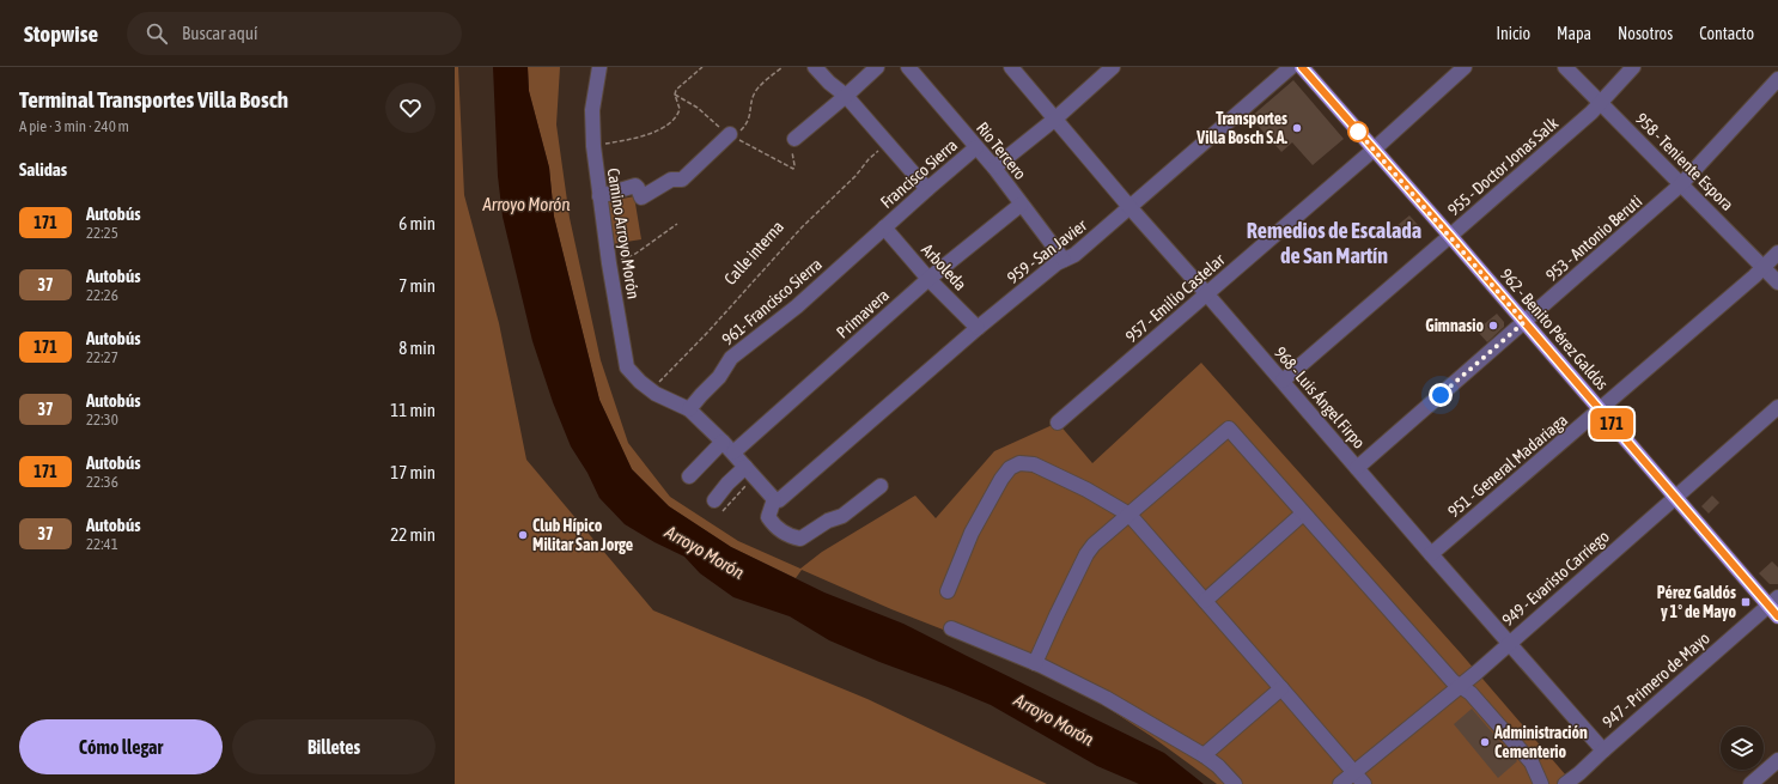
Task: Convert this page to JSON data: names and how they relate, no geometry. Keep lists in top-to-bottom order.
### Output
{
  "streets": {
    "main road": ["962 - Benito Pérez Galdós"],
    "street": [
      "Rio Tercero",
      "958 - Teniente Espora",
      "955 - Doctor Jonas Salk",
      "Francisco Sierra",
      "Camino Arroyo Morón",
      "953 - Antonio Beruti",
      "959 - San Javier",
      "Arboleda",
      "957 - Emilio Castelar",
      "961- Francisco Sierra",
      "Primavera",
      "968 - Luis Ángel Firpo",
      "951 - General Madariaga",
      "949 - Evaristo Carriego",
      "947 - Primero de Mayo"
    ],
    "path": ["Calle interna"]
  },
  "crossings": [
    ["Rio Tercero", "Francisco Sierra"],
    ["Rio Tercero", "959 - San Javier"],
    ["Rio Tercero", "Primavera"],
    ["958 - Teniente Espora", "955 - Doctor Jonas Salk"],
    ["958 - Teniente Espora", "953 - Antonio Beruti"],
    ["958 - Teniente Espora", "951 - General Madariaga"],
    ["955 - Doctor Jonas Salk", "962 - Benito Pérez Galdós"],
    ["955 - Doctor Jonas Salk", "968 - Luis Ángel Firpo"],
    ["Francisco Sierra", "Arboleda"],
    ["Francisco Sierra", "961- Francisco Sierra"],
    ["Camino Arroyo Morón", "Calle interna"],
    ["953 - Antonio Beruti", "962 - Benito Pérez Galdós"],
    ["953 - Antonio Beruti", "968 - Luis Ángel Firpo"],
    ["959 - San Javier", "Arboleda"],
    ["959 - San Javier", "968 - Luis Ángel Firpo"],
    ["Arboleda", "961- Francisco Sierra"],
    ["Arboleda", "Primavera"],
    ["957 - Emilio Castelar", "962 - Benito Pérez Galdós"],
    ["957 - Emilio Castelar", "968 - Luis Ángel Firpo"],
    ["962 - Benito Pérez Galdós", "951 - General Madariaga"],
    ["962 - Benito Pérez Galdós", "949 - Evaristo Carriego"],
    ["962 - Benito Pérez Galdós", "947 - Primero de Mayo"],
    ["968 - Luis Ángel Firpo", "951 - General Madariaga"],
    ["968 - Luis Ángel Firpo", "949 - Evaristo Carriego"],
    ["968 - Luis Ángel Firpo", "947 - Primero de Mayo"]
  ],
  "districts": ["Remedios de Escalada de San Martín"],
  "water": ["Arroyo Morón"],
  "places": {
    "other": [
      "Transportes Villa Bosch S.A.",
      "Gimnasio",
      "Club Hípico Militar San Jorge",
      "Administración Cementerio"
    ],
    "transit": ["Pérez Galdós y 1° de Mayo"]
  },
  "lines": ["bus line 171"],
  "page": {
    "header": "Stopwise",
    "search": "Buscar aquí",
    "nav": [
      "Inicio",
      "Mapa",
      "Nosotros",
      "Contacto"
    ],
    "heading": [
      ["Terminal Transportes Villa Bosch", "A pie · 3 min · 240 m"],
      "Salidas"
    ],
    "on_map": "171",
    "list": [
      {
        "mark": "171",
        "name": "Autobús",
        "note": "22:25",
        "value": "6 min"
      },
      {
        "mark": "37",
        "name": "Autobús",
        "note": "22:26",
        "value": "7 min"
      },
      {
        "mark": "171",
        "name": "Autobús",
        "note": "22:27",
        "value": "8 min"
      },
      {
        "mark": "37",
        "name": "Autobús",
        "note": "22:30",
        "value": "11 min"
      },
      {
        "mark": "171",
        "name": "Autobús",
        "note": "22:36",
        "value": "17 min"
      },
      {
        "mark": "37",
        "name": "Autobús",
        "note": "22:41",
        "value": "22 min"
      }
    ],
    "buttons": ["Cómo llegar", "Billetes"]
  }
}
